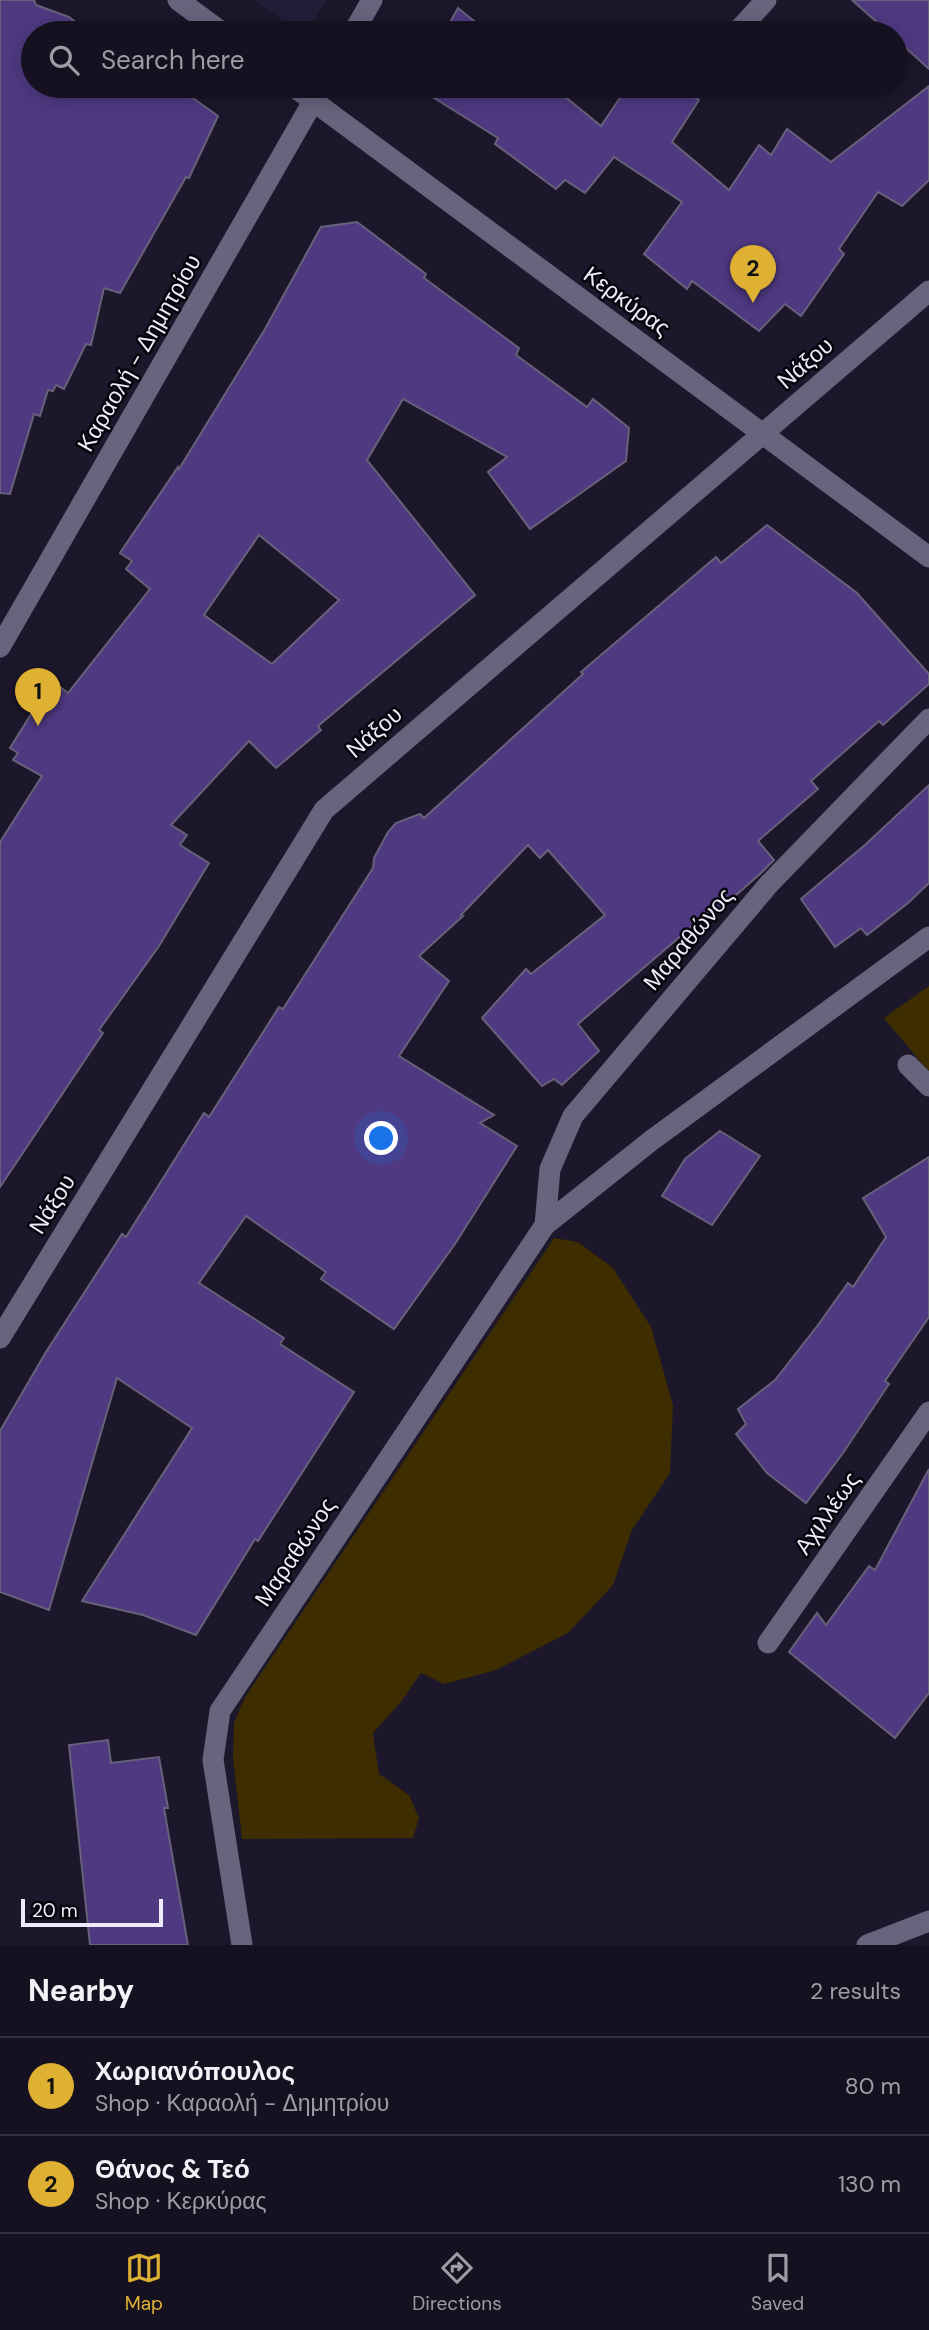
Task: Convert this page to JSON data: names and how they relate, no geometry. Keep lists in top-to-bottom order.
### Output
{
  "streets": {
    "street": [
      "Κερκύρας",
      "Καραολή - Δημητρίου",
      "Νάξου",
      "Μαραθώνος",
      "Αχιλλέως"
    ]
  },
  "crossings": [
    ["Κερκύρας", "Νάξου"]
  ],
  "scale_bar": "20 m",
  "page": {
    "search": "Search here",
    "pins": ["2", "1"],
    "scale": "20 m",
    "heading": ["Nearby", "2 results"],
    "list": [
      {
        "mark": "1",
        "name": "Χωριανόπουλος",
        "note": "Shop · Καραολή - Δημητρίου",
        "value": "80 m"
      },
      {
        "mark": "2",
        "name": "Θάνος & Τεό",
        "note": "Shop · Κερκύρας",
        "value": "130 m"
      }
    ],
    "nav": ["Map", "Directions", "Saved"]
  }
}
